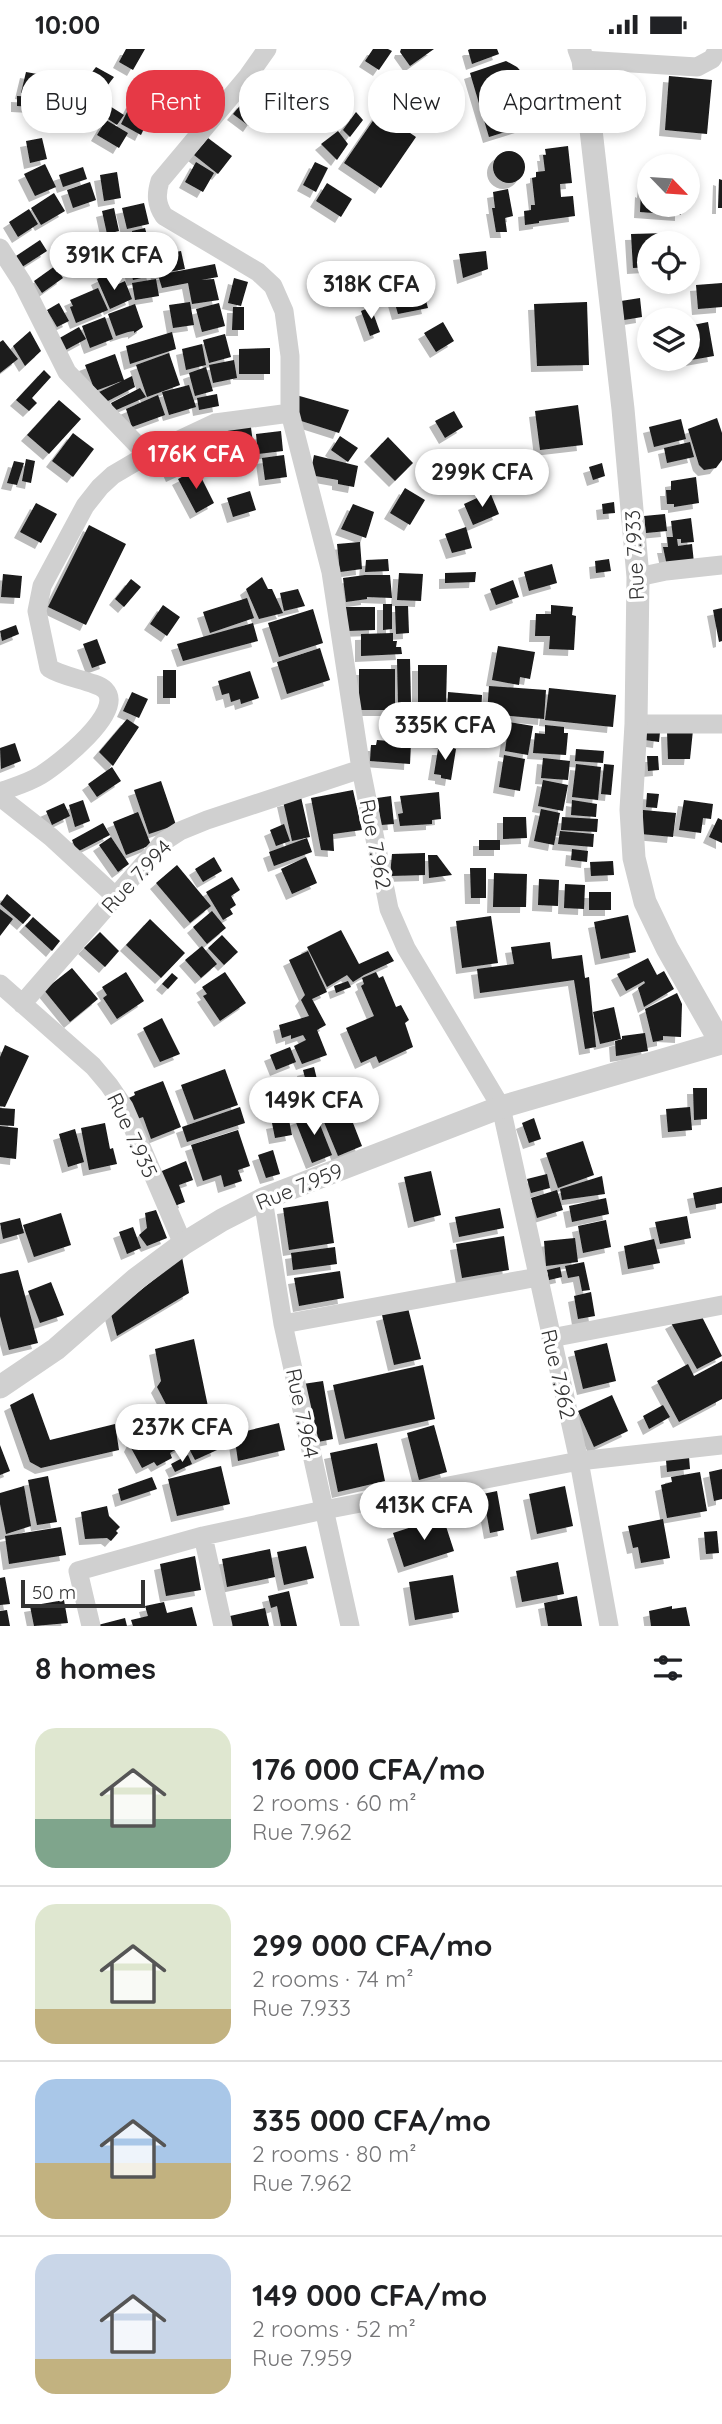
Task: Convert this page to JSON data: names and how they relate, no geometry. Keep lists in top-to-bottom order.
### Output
{
  "streets": {
    "street": [
      "Rue 7.933",
      "Rue 7.962",
      "Rue 7.994",
      "Rue 7.935",
      "Rue 7.959",
      "Rue 7.964"
    ]
  },
  "crossings": [
    ["Rue 7.933", "Rue 7.959"],
    ["Rue 7.962", "Rue 7.994"],
    ["Rue 7.962", "Rue 7.959"],
    ["Rue 7.994", "Rue 7.935"],
    ["Rue 7.935", "Rue 7.959"],
    ["Rue 7.959", "Rue 7.964"]
  ],
  "scale_bar": "50 m",
  "north": "bottom right",
  "page": {
    "status": "10:00",
    "chip": [
      "Buy",
      "Rent",
      "Filters",
      "New",
      "Apartment"
    ],
    "price": [
      "391K CFA",
      "318K CFA",
      "176K CFA",
      "299K CFA",
      "335K CFA",
      "149K CFA",
      "237K CFA",
      "413K CFA"
    ],
    "scale": "50 m",
    "heading": "8 homes",
    "list": [
      {
        "name": "176 000 CFA/mo",
        "note": "2 rooms · 60 m² · Rue 7.962"
      },
      {
        "name": "299 000 CFA/mo",
        "note": "2 rooms · 74 m² · Rue 7.933"
      },
      {
        "name": "335 000 CFA/mo",
        "note": "2 rooms · 80 m² · Rue 7.962"
      },
      {
        "name": "149 000 CFA/mo",
        "note": "2 rooms · 52 m² · Rue 7.959"
      }
    ]
  }
}
